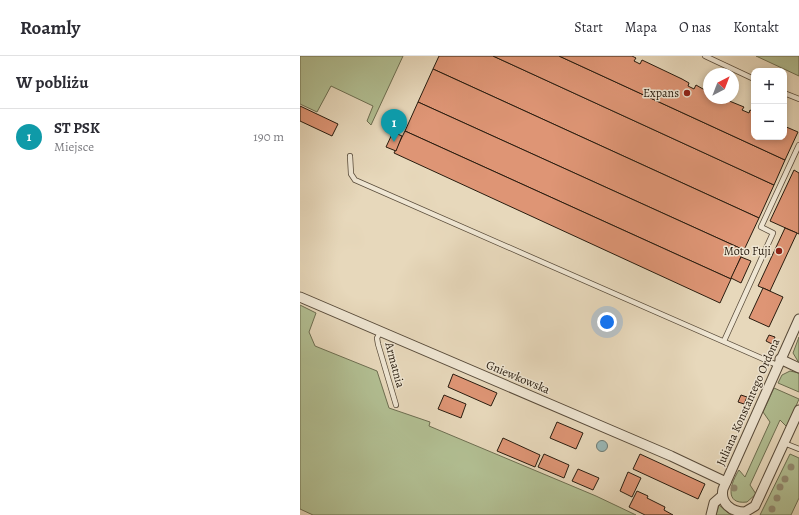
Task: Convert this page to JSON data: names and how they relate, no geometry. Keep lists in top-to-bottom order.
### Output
{
  "streets": {
    "street": ["Gniewkowska", "Juliana Konstantego Ordona"],
    "lane": ["Armatnia"]
  },
  "crossings": [
    ["Armatnia", "Gniewkowska"],
    ["Gniewkowska", "Juliana Konstantego Ordona"]
  ],
  "places": ["Expans", "Moto Fuji"],
  "north": "top right",
  "page": {
    "header": "Roamly",
    "nav": [
      "Start",
      "Mapa",
      "O nas",
      "Kontakt"
    ],
    "heading": "W pobliżu",
    "map_buttons": ["+", "−"],
    "list": [
      {
        "mark": "1",
        "name": "ST PSK",
        "note": "Miejsce",
        "value": "190 m"
      }
    ],
    "pins": "1"
  }
}
